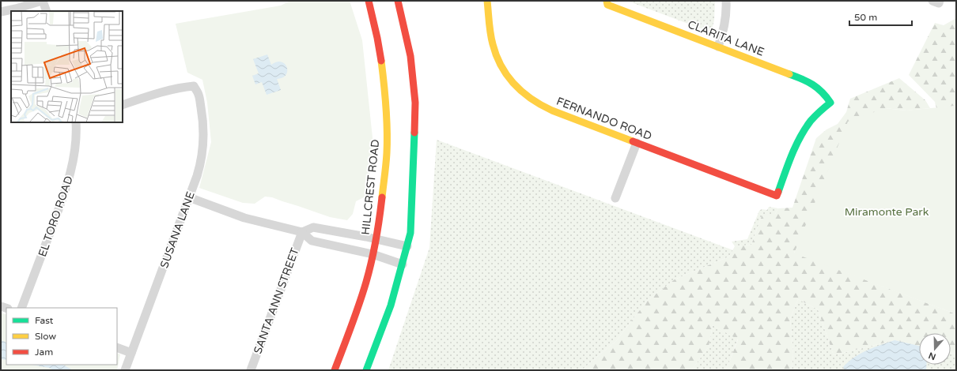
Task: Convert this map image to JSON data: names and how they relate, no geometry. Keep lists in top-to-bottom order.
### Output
{
  "streets": {
    "street": [
      "CLARITA LANE",
      "FERNANDO ROAD",
      "HILLCREST ROAD",
      "EL TORO ROAD",
      "SUSANA LANE",
      "SANTA ANN STREET"
    ]
  },
  "crossings": [
    ["CLARITA LANE", "FERNANDO ROAD"]
  ],
  "parks": ["Miramonte Park"],
  "legend": ["Fast", "Slow", "Jam"],
  "scale_bar": "50 m",
  "north": "bottom"
}
